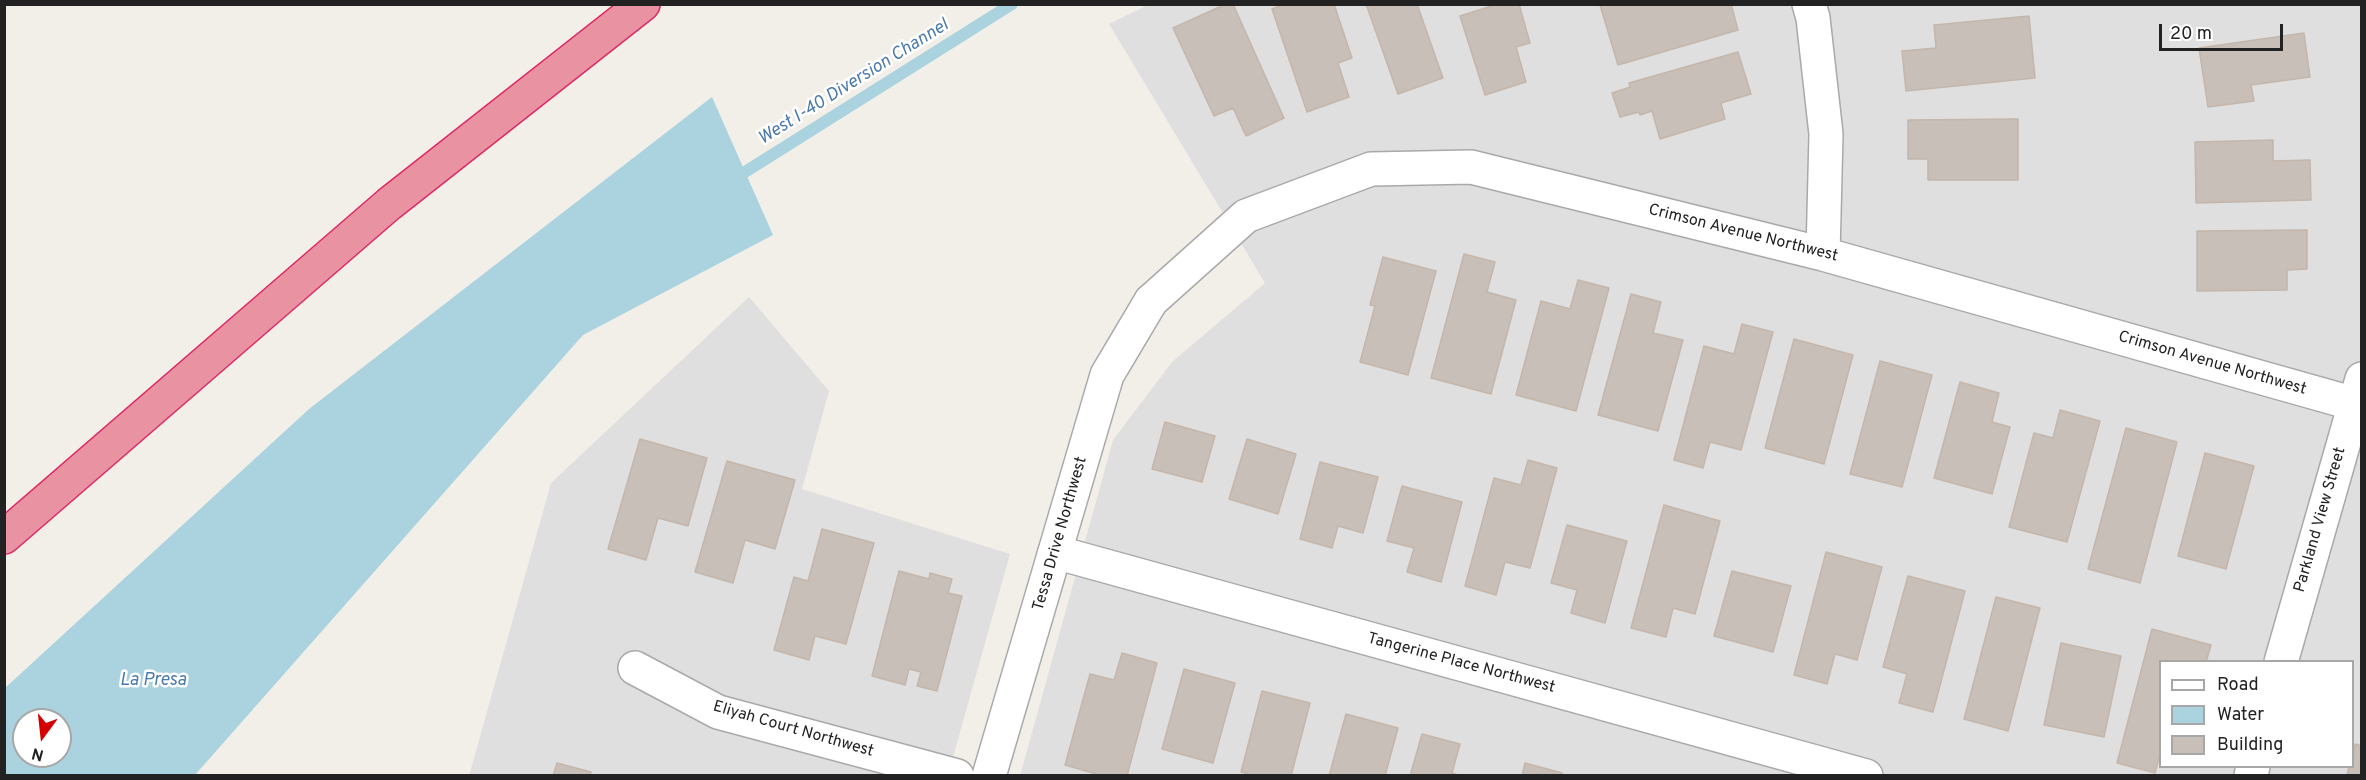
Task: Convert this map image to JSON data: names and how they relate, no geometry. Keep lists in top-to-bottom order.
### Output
{
  "streets": {
    "street": [
      "Crimson Avenue Northwest",
      "Parkland View Street",
      "Tessa Drive Northwest",
      "Tangerine Place Northwest",
      "Eliyah Court Northwest"
    ]
  },
  "crossings": [
    ["Crimson Avenue Northwest", "Parkland View Street"],
    ["Crimson Avenue Northwest", "Tessa Drive Northwest"],
    ["Tessa Drive Northwest", "Tangerine Place Northwest"]
  ],
  "water": ["West I-40 Diversion Channel", "La Presa"],
  "legend": ["Road", "Water", "Building"],
  "scale_bar": "20 m",
  "north": "bottom"
}
